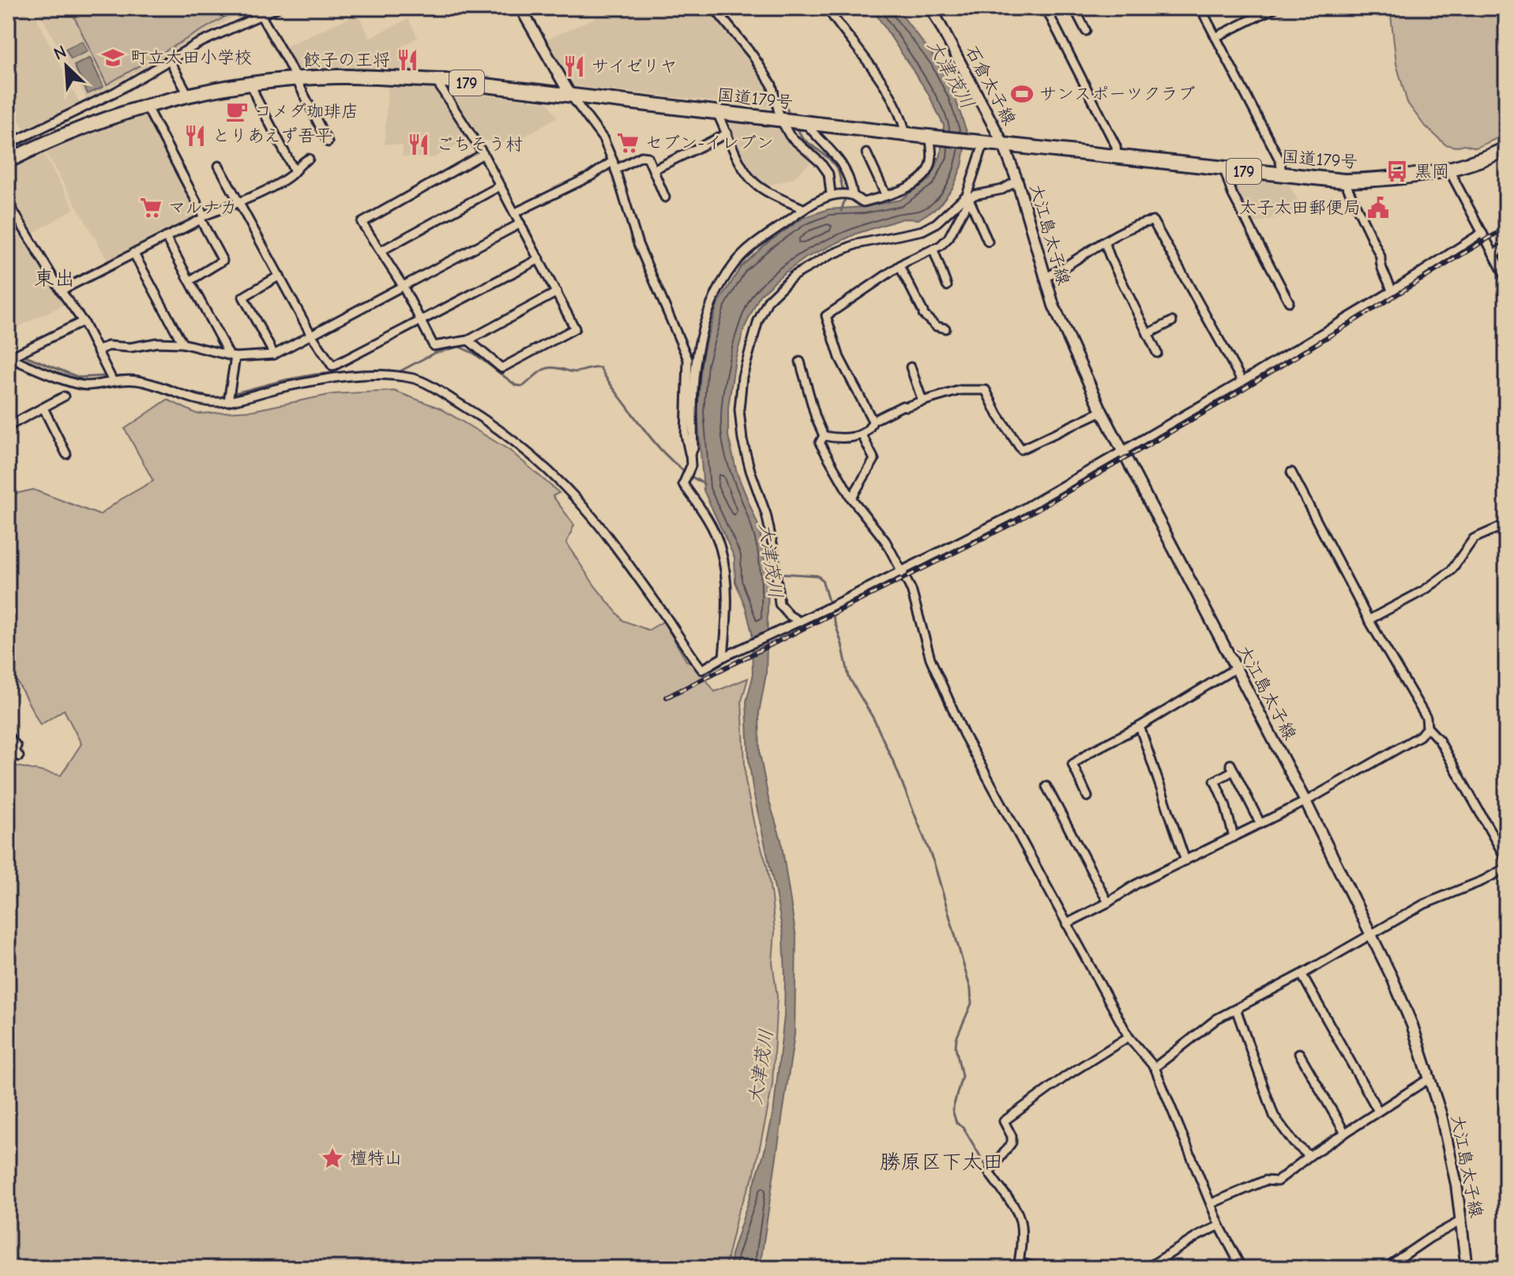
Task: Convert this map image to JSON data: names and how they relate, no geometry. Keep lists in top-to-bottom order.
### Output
{
  "streets": {
    "highway": ["179", "国道179号"],
    "main road": ["石倉太子線", "大江島太子線"]
  },
  "crossings": [
    ["石倉太子線", "国道179号"],
    ["石倉太子線", "大江島太子線"],
    ["国道179号", "大江島太子線"]
  ],
  "districts": ["東出", "勝原区下太田"],
  "water": ["大津茂川"],
  "places": {
    "school or university": ["町立太田小学校"],
    "restaurant": [
      "餃子の王将",
      "サイゼリヤ",
      "とりあえず吾平",
      "ごちそう村"
    ],
    "sports": ["サンスポーツクラブ"],
    "cafe": ["コメダ珈琲店"],
    "supermarket": ["セブン-イレブン", "マルナカ"],
    "bus stop": ["黒岡"],
    "public building": ["太子太田郵便局"],
    "place": ["檀特山"]
  },
  "north": "top left"
}
